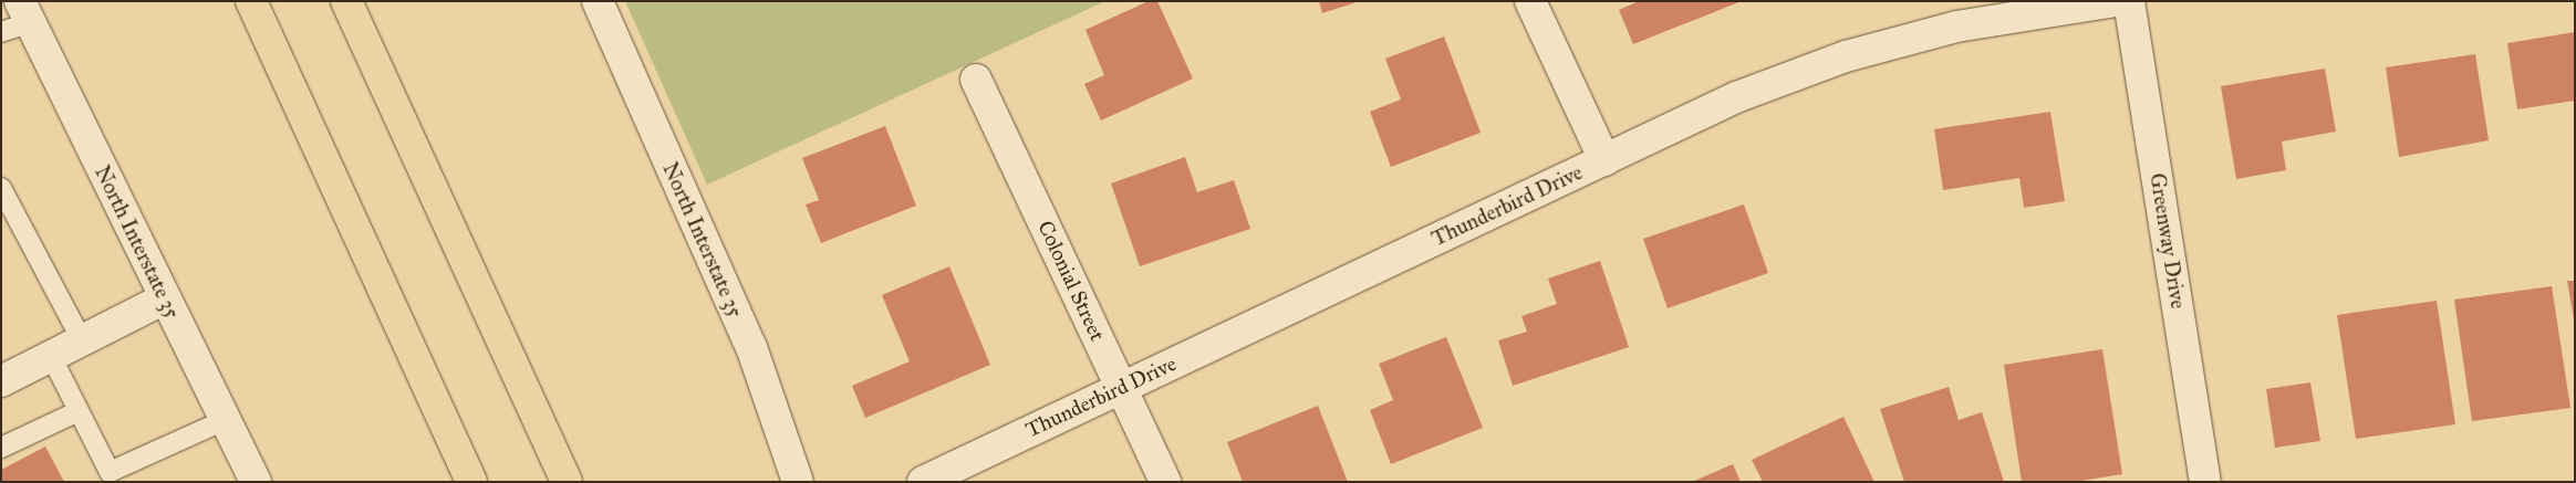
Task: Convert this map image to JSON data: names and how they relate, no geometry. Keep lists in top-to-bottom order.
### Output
{
  "streets": {
    "street": [
      "Thunderbird Drive",
      "North Interstate 35",
      "Greenway Drive",
      "Colonial Street"
    ]
  },
  "crossings": [
    ["Thunderbird Drive", "Colonial Street"]
  ]
}
